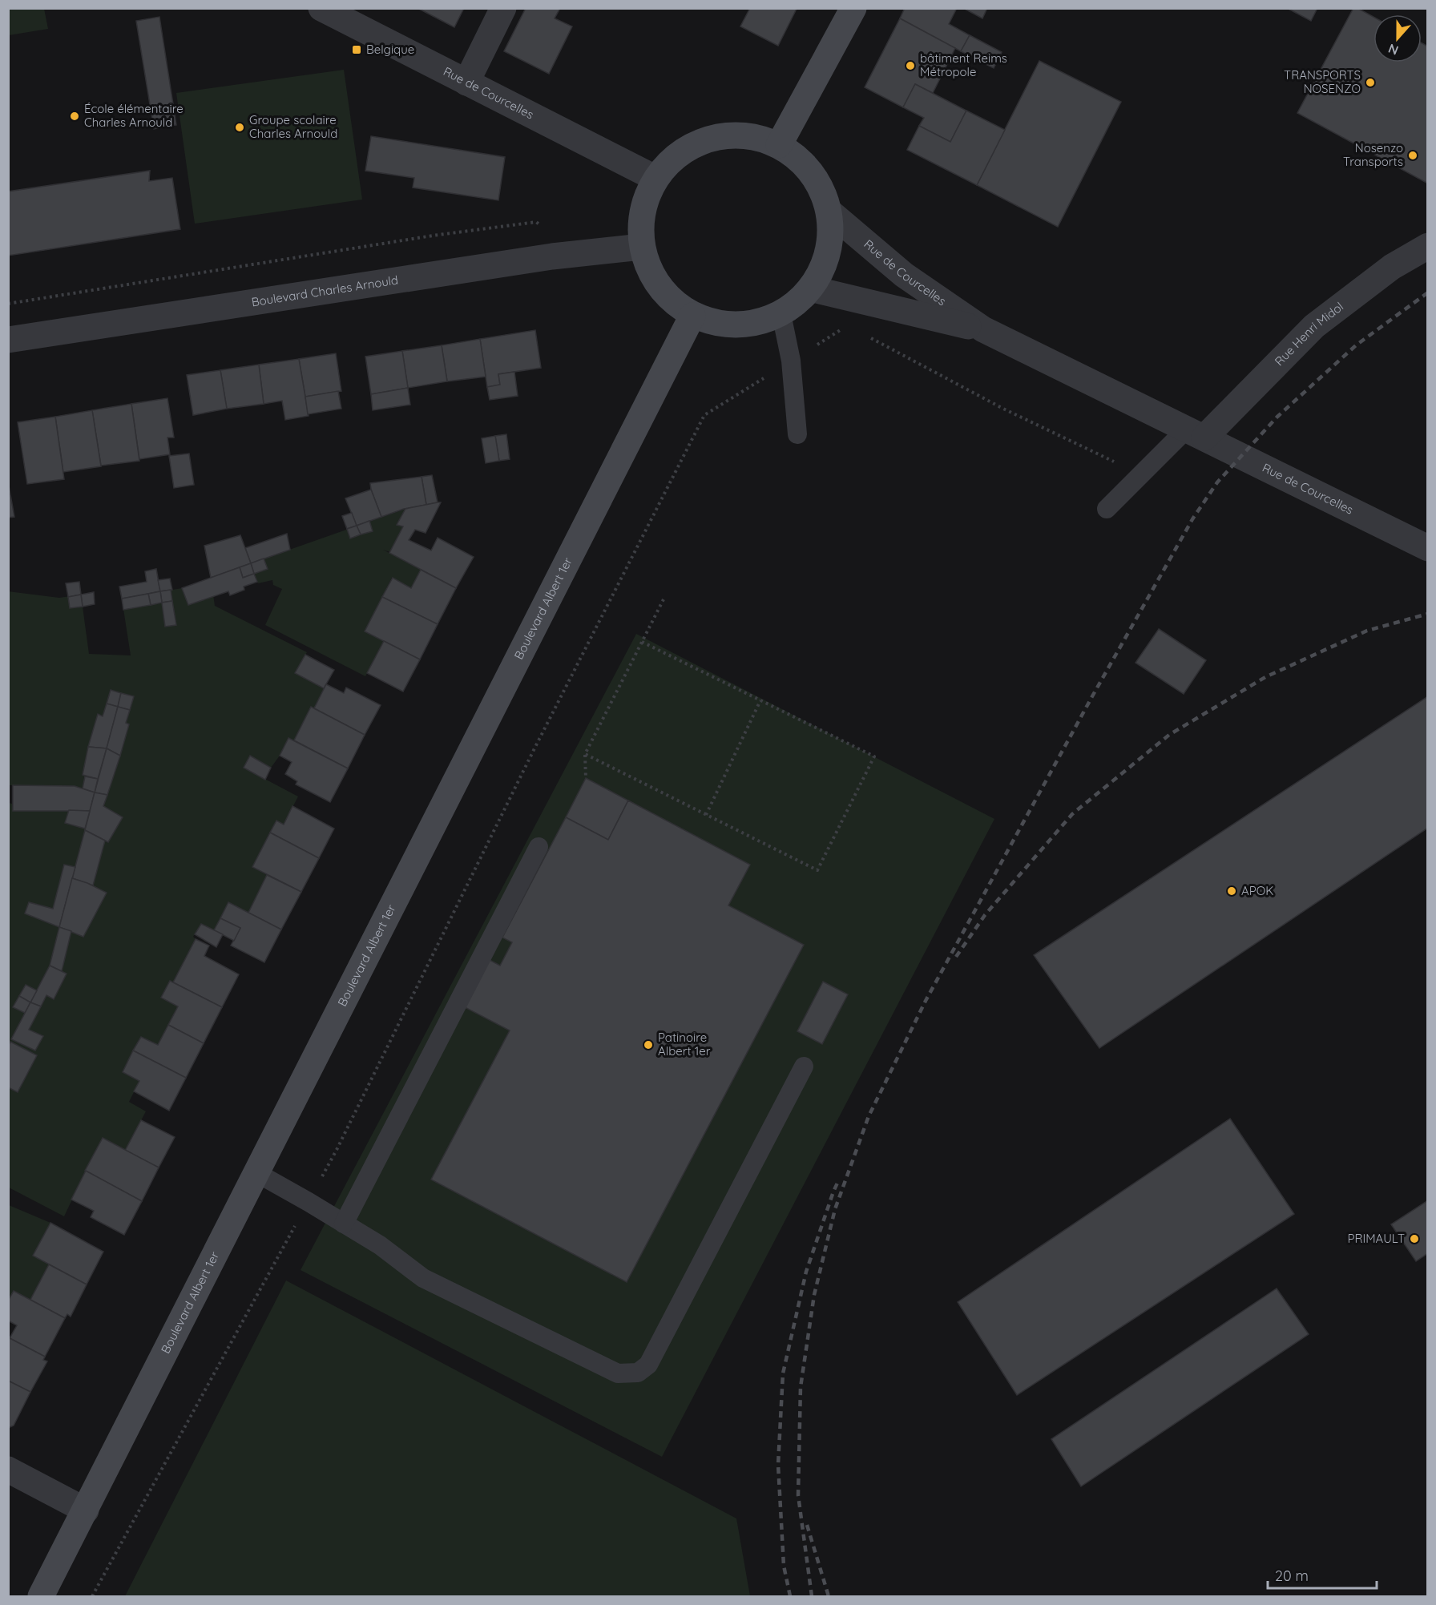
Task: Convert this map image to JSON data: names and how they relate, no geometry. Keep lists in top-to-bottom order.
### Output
{
  "streets": {
    "main road": ["Boulevard Albert 1er"],
    "street": ["Rue de Courcelles", "Boulevard Charles Arnould", "Rue Henri Midol"]
  },
  "crossings": [
    ["Rue de Courcelles", "Rue Henri Midol"]
  ],
  "places": {
    "transit": ["Belgique"],
    "other": [
      "bâtiment Reims Métropole",
      "TRANSPORTS NOSENZO",
      "École élémentaire Charles Arnould",
      "Groupe scolaire Charles Arnould",
      "Nosenzo Transports",
      "APOK",
      "Patinoire Albert 1er",
      "PRIMAULT"
    ]
  },
  "scale_bar": "20 m",
  "north": "bottom"
}
